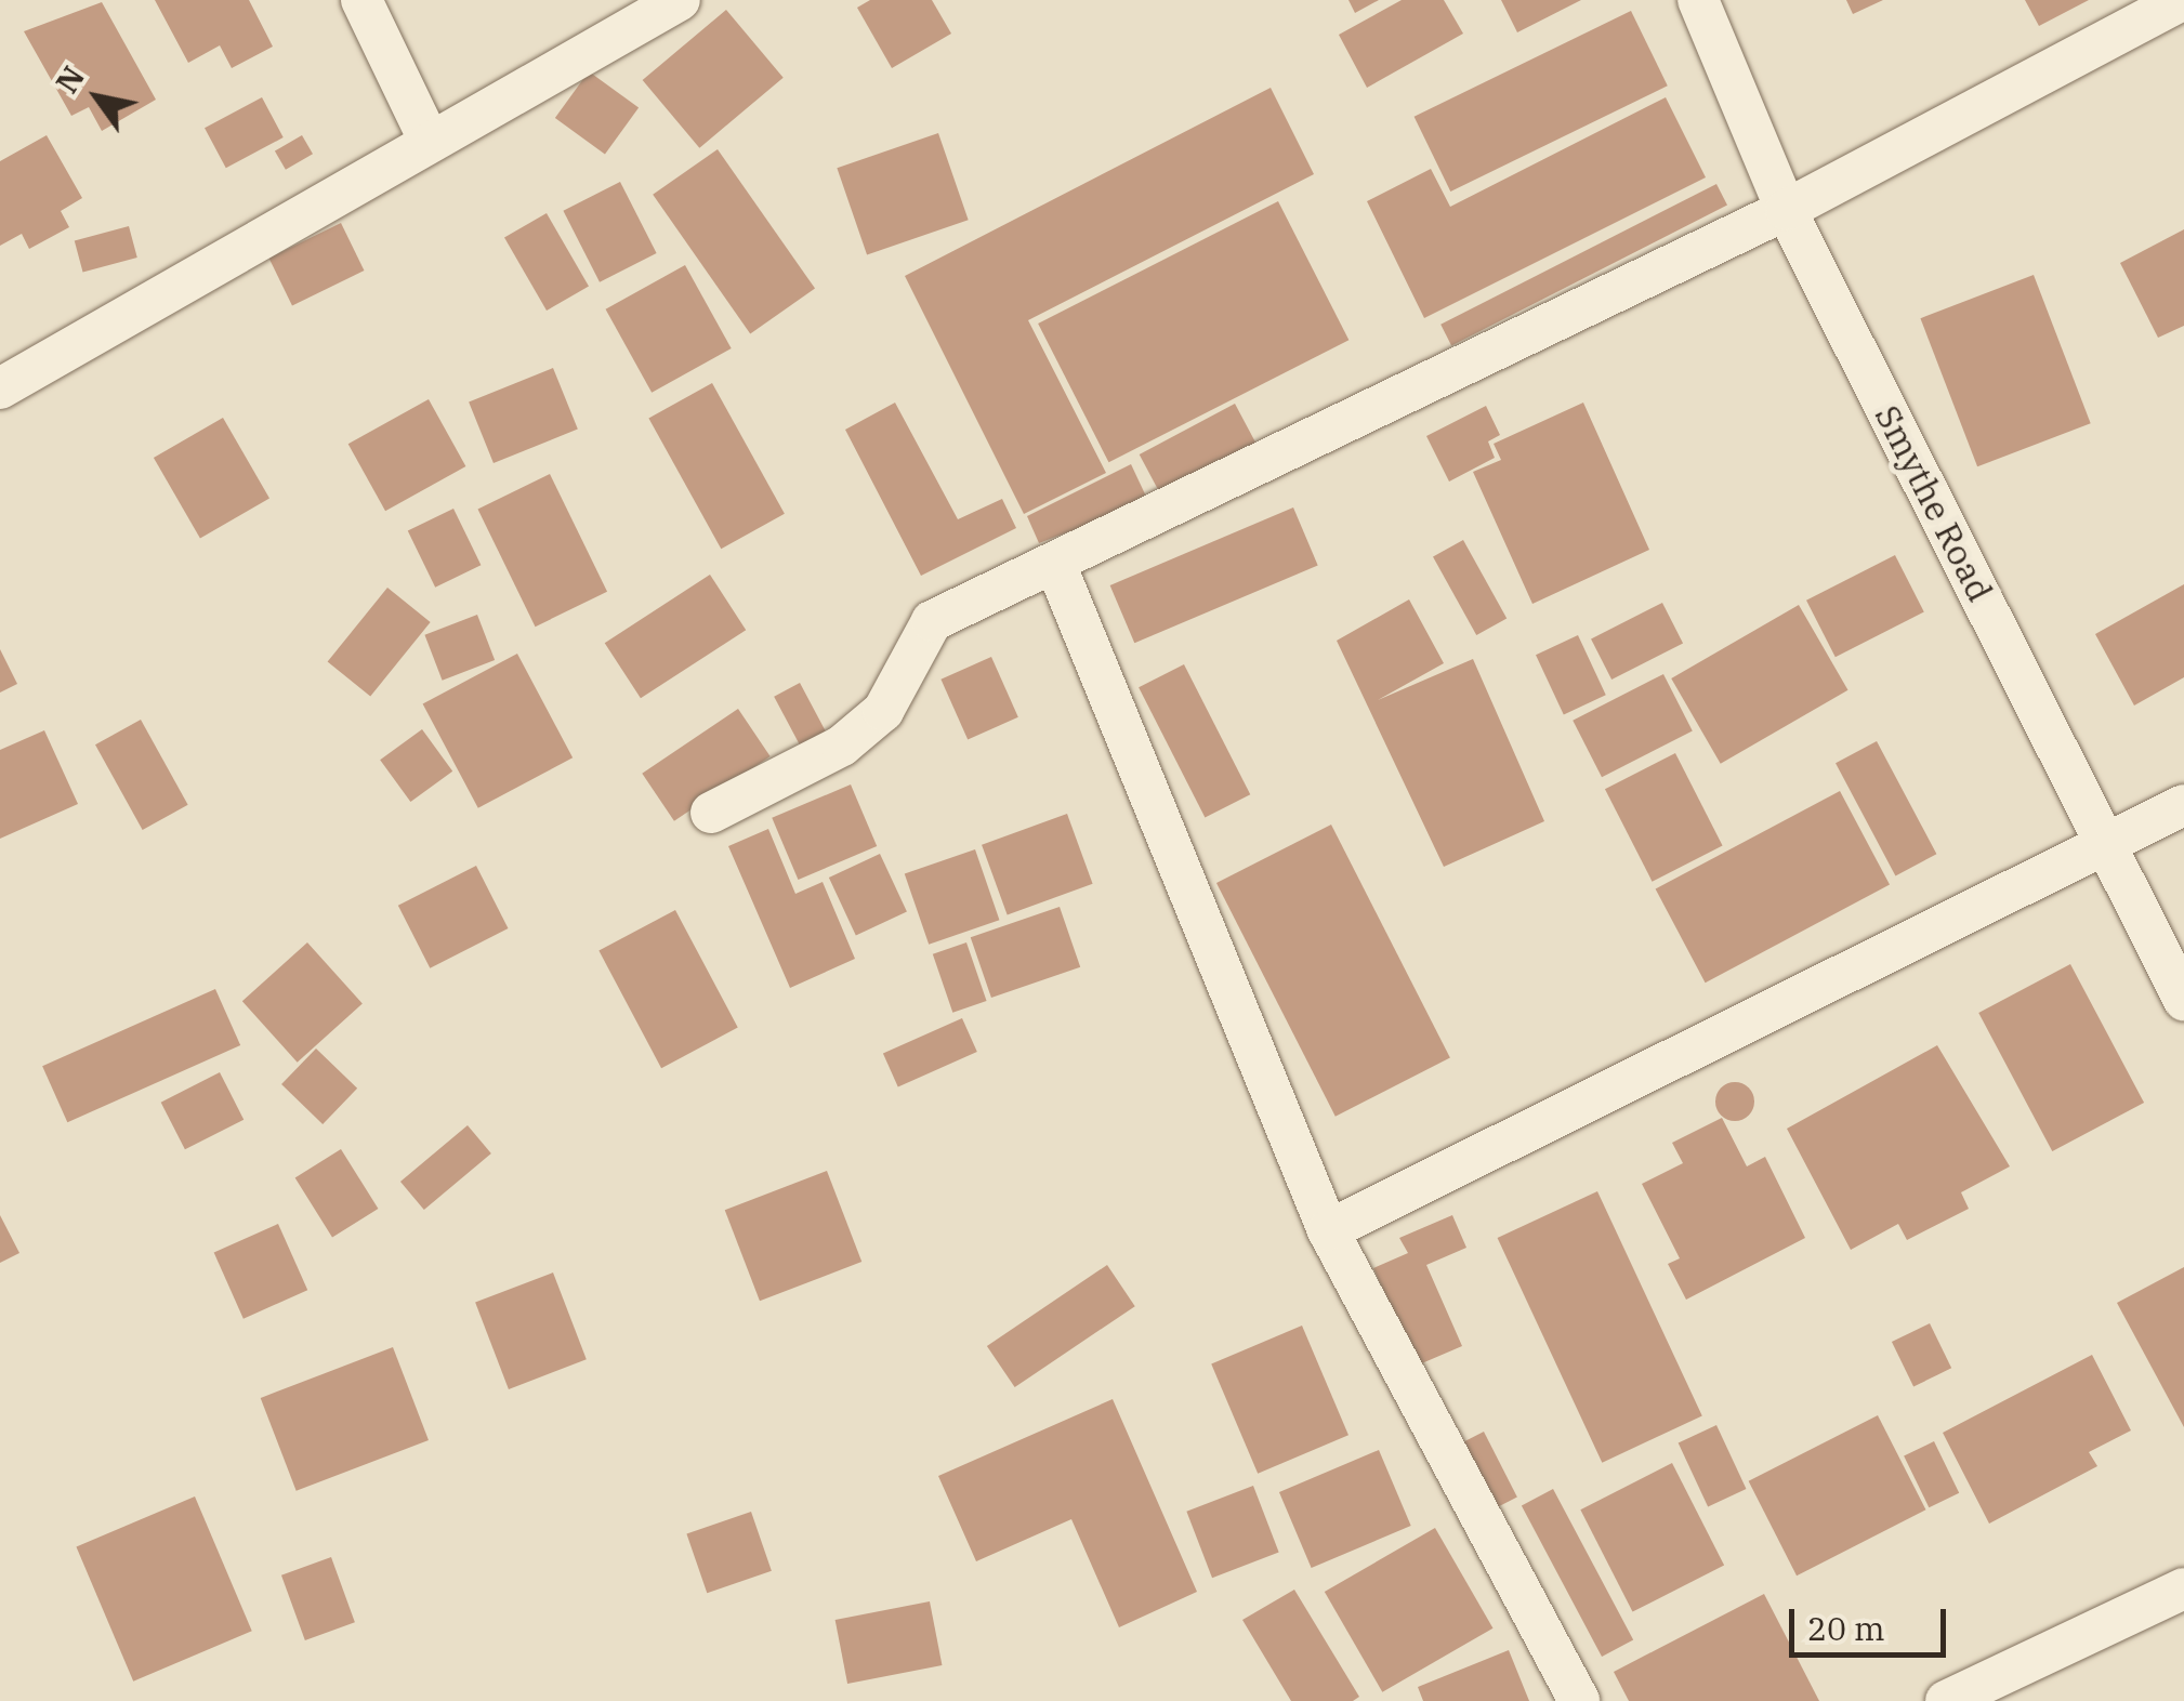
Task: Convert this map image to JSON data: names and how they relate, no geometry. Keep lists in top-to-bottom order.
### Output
{
  "streets": {
    "street": ["Smythe Road"]
  },
  "scale_bar": "20 m",
  "north": "top left"
}
